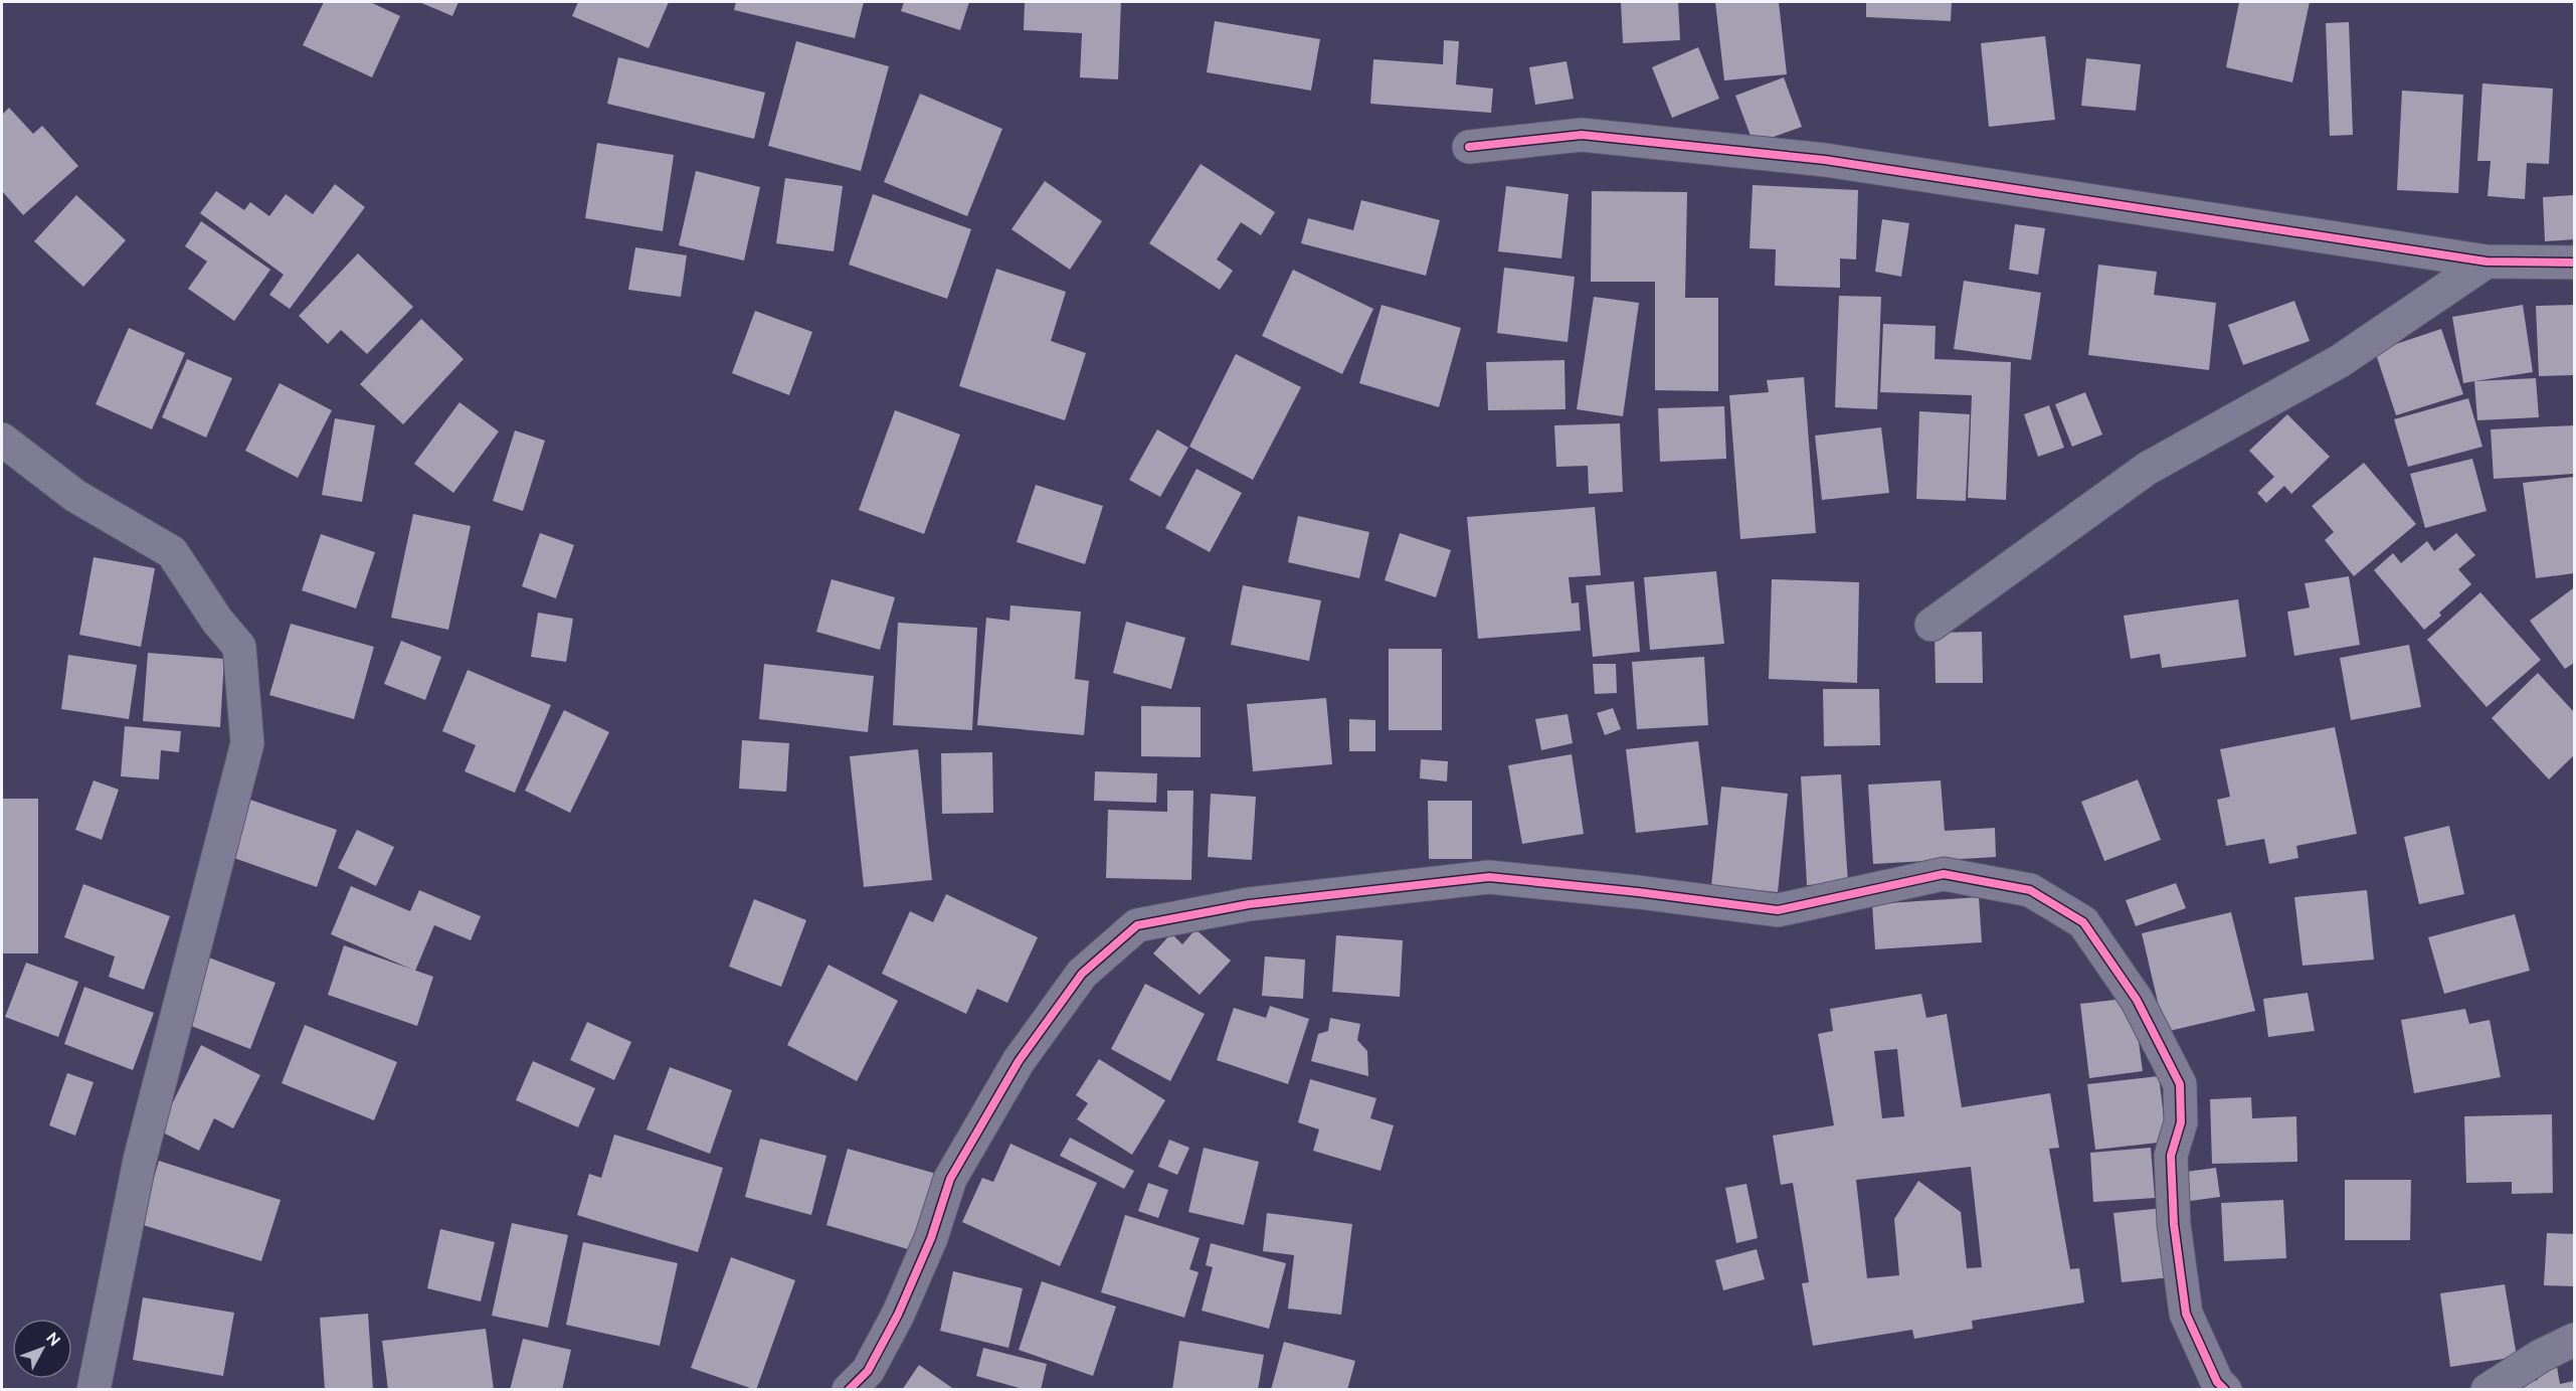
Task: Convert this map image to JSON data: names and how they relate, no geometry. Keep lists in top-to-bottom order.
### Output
{
  "north": "top right"
}
